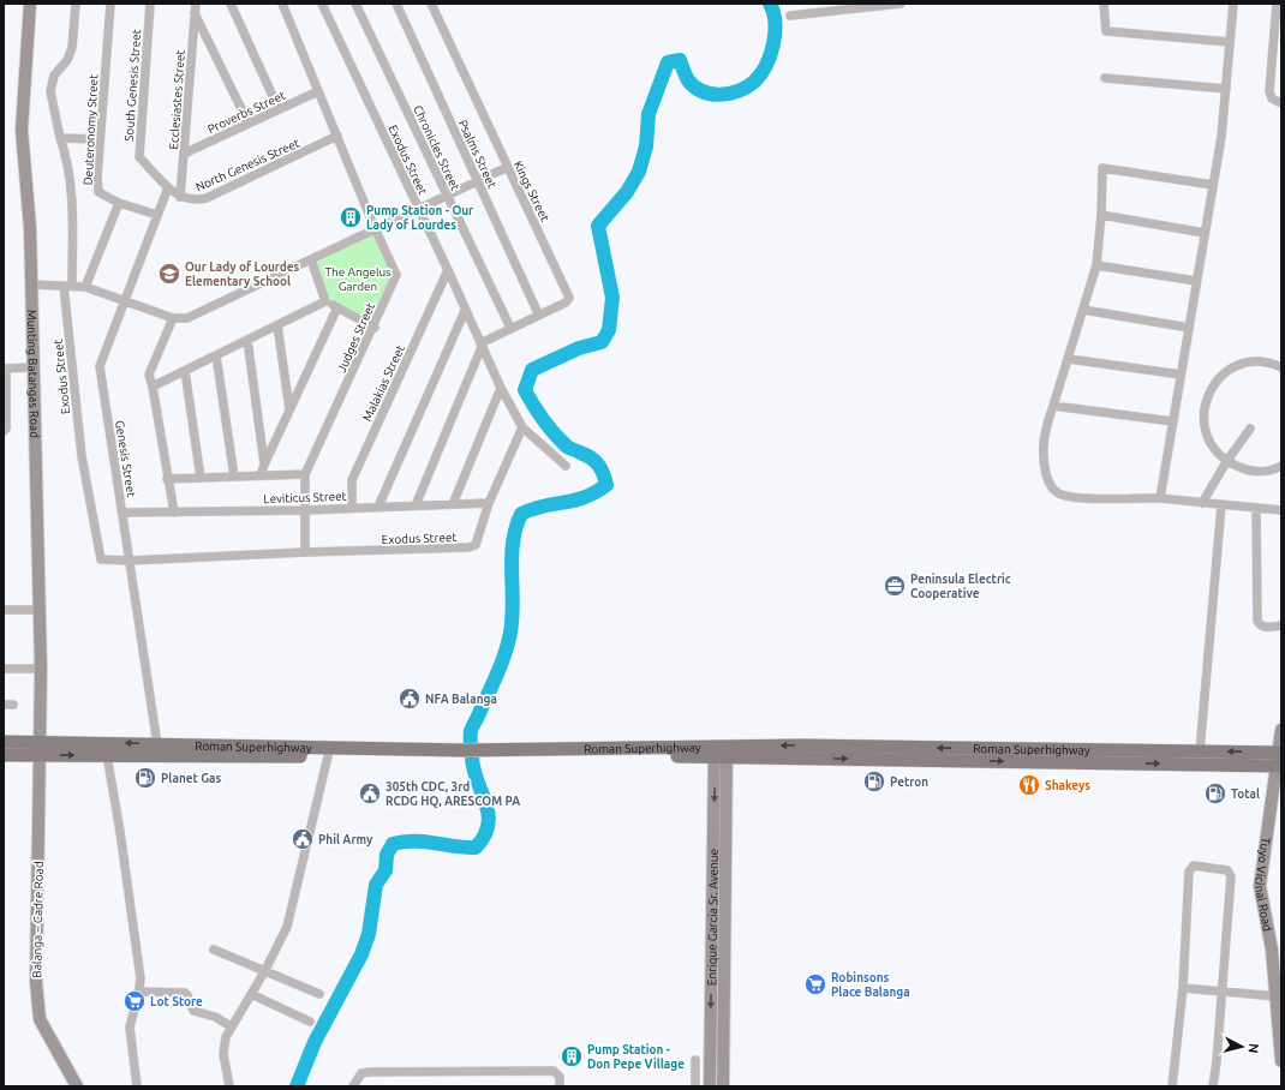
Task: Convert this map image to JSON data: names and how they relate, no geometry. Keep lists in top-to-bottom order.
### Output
{
  "streets": {
    "main road": ["Roman Superhighway"],
    "street": [
      "South Genesis Street",
      "Ecclesiastes Street",
      "Proverbs Street",
      "Deuteronomy Street",
      "Chronicles Street",
      "Psalms Street",
      "Exodus Street",
      "North Genesis Street",
      "Kings Street",
      "Judges Street",
      "Munting Batangas Road",
      "Malakias Street",
      "Genesis Street",
      "Leviticus Street",
      "Tuyo Vicinal Road",
      "Enrique Garcia Sr. Avenue",
      "Balanga – Cadre Road"
    ]
  },
  "crossings": [
    ["South Genesis Street", "Genesis Street"],
    ["Ecclesiastes Street", "Proverbs Street"],
    ["Ecclesiastes Street", "North Genesis Street"],
    ["Proverbs Street", "Judges Street"],
    ["Deuteronomy Street", "Genesis Street"],
    ["Chronicles Street", "Kings Street"],
    ["Psalms Street", "Kings Street"],
    ["Exodus Street", "Kings Street"],
    ["Exodus Street", "Judges Street"],
    ["Exodus Street", "Malakias Street"],
    ["Exodus Street", "Genesis Street"],
    ["Exodus Street", "Leviticus Street"],
    ["North Genesis Street", "Judges Street"],
    ["Judges Street", "Leviticus Street"],
    ["Munting Batangas Road", "Roman Superhighway"],
    ["Munting Batangas Road", "Balanga – Cadre Road"],
    ["Malakias Street", "Leviticus Street"],
    ["Genesis Street", "Leviticus Street"],
    ["Genesis Street", "Roman Superhighway"],
    ["Roman Superhighway", "Tuyo Vicinal Road"],
    ["Roman Superhighway", "Enrique Garcia Sr. Avenue"],
    ["Roman Superhighway", "Balanga – Cadre Road"]
  ],
  "parks": ["The Angelus Garden"],
  "places": {
    "building": ["Pump Station - Our Lady of Lourdes", "Pump Station - Don Pepe Village"],
    "school or university": ["Our Lady of Lourdes Elementary School"],
    "office": ["Peninsula Electric Cooperative"],
    "public building": ["NFA Balanga", "305th CDC, 3rd RCDG HQ, ARESCOM PA", "Phil Army"],
    "fuel station": ["Planet Gas", "Petron", "Total"],
    "restaurant": ["Shakeys"],
    "supermarket": ["Robinsons Place Balanga", "Lot Store"]
  },
  "north": "right"
}
